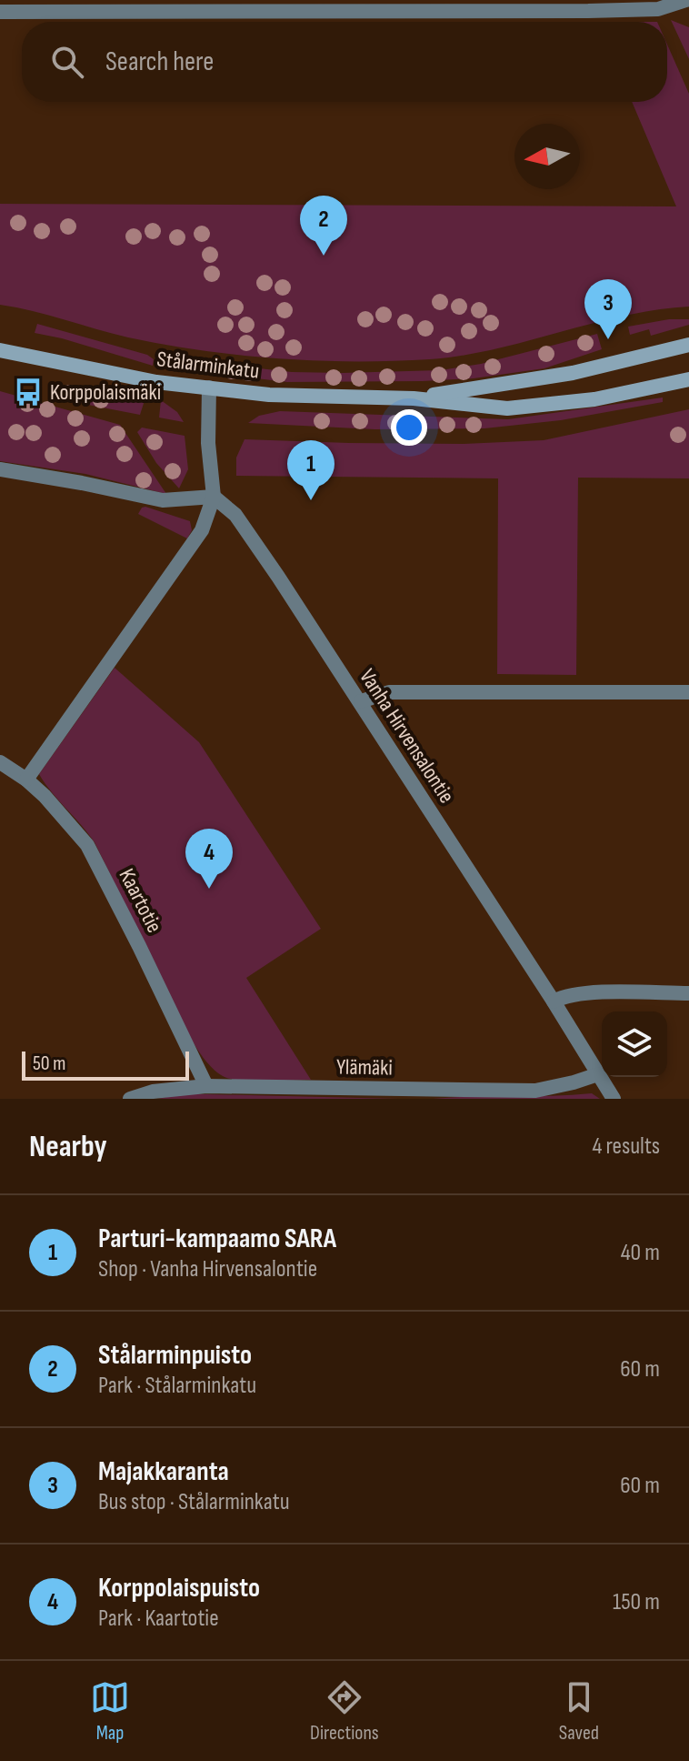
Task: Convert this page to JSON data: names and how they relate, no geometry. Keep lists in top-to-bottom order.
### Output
{
  "streets": {
    "main road": ["Stålarminkatu"],
    "street": ["Vanha Hirvensalontie", "Kaartotie", "Ylämäki"]
  },
  "crossings": [
    ["Vanha Hirvensalontie", "Ylämäki"],
    ["Kaartotie", "Ylämäki"]
  ],
  "places": {
    "bus stop": ["Korppolaismäki"]
  },
  "scale_bar": "50 m",
  "north": "left",
  "page": {
    "search": "Search here",
    "pins": [
      "2",
      "3",
      "1",
      "4"
    ],
    "scale": "50 m",
    "heading": ["Nearby", "4 results"],
    "list": [
      {
        "mark": "1",
        "name": "Parturi-kampaamo SARA",
        "note": "Shop · Vanha Hirvensalontie",
        "value": "40 m"
      },
      {
        "mark": "2",
        "name": "Stålarminpuisto",
        "note": "Park · Stålarminkatu",
        "value": "60 m"
      },
      {
        "mark": "3",
        "name": "Majakkaranta",
        "note": "Bus stop · Stålarminkatu",
        "value": "60 m"
      },
      {
        "mark": "4",
        "name": "Korppolaispuisto",
        "note": "Park · Kaartotie",
        "value": "150 m"
      }
    ],
    "nav": ["Map", "Directions", "Saved"]
  }
}
